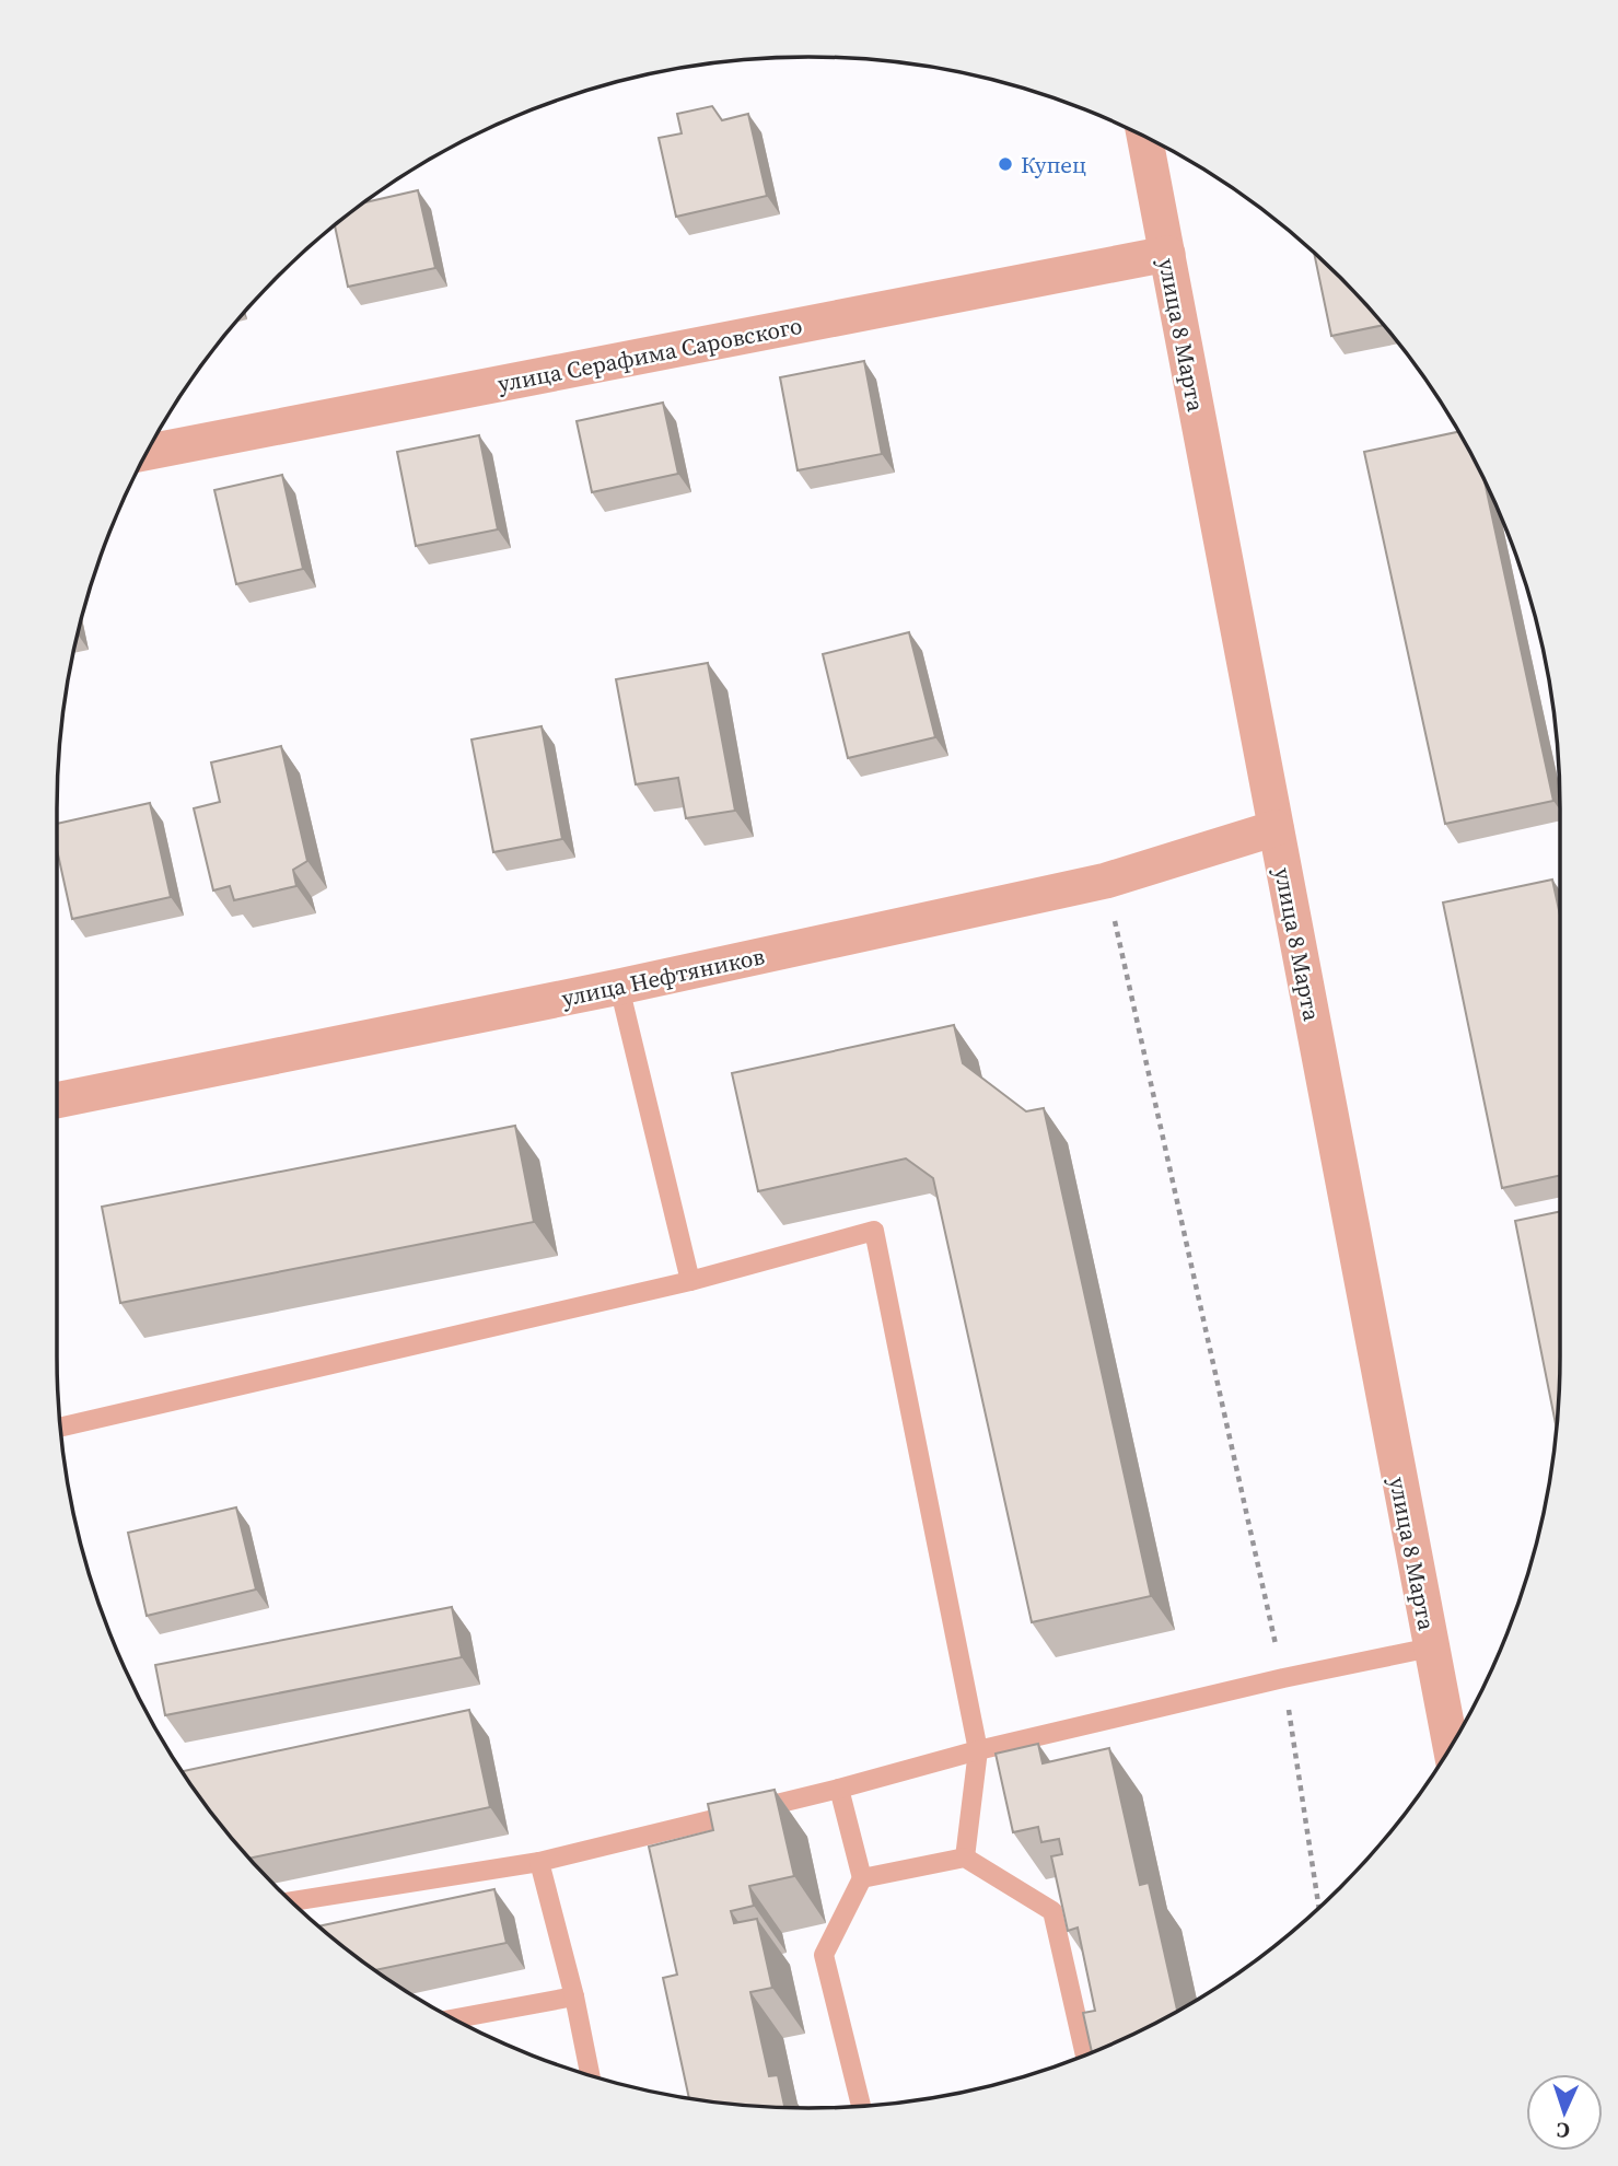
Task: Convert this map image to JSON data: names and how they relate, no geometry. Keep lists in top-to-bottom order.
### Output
{
  "streets": {
    "street": ["улица 8 Марта", "улица Серафима Саровского", "улица Нефтяников"]
  },
  "crossings": [
    ["улица 8 Марта", "улица Серафима Саровского"],
    ["улица 8 Марта", "улица Нефтяников"]
  ],
  "places": ["Купец"],
  "north": "bottom"
}
